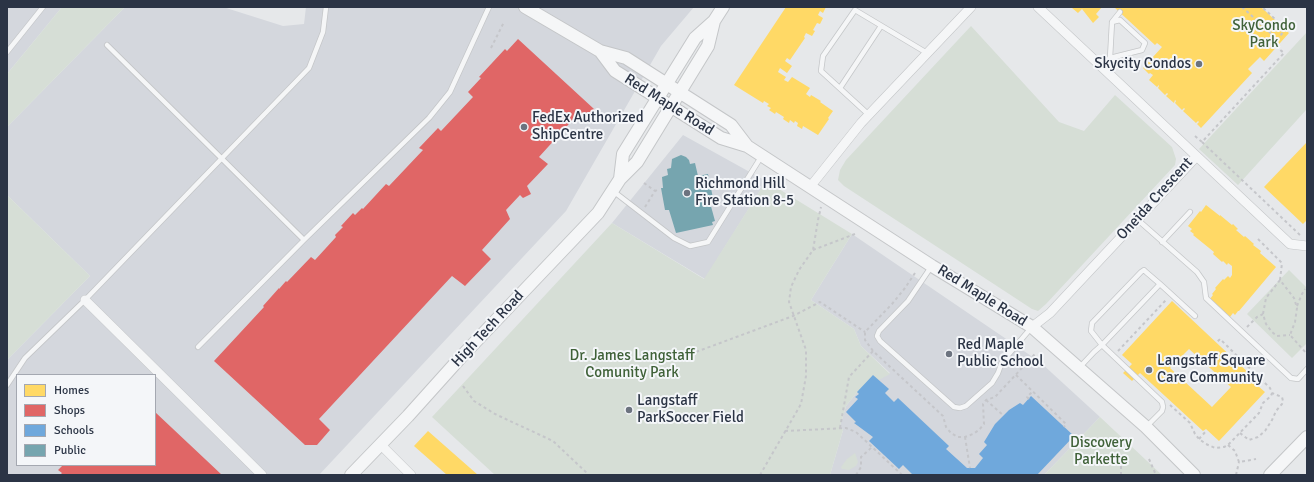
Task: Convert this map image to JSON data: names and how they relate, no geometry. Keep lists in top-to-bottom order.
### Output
{
  "streets": {
    "street": ["Red Maple Road", "Oneida Crescent", "High Tech Road"]
  },
  "crossings": [
    ["Red Maple Road", "Oneida Crescent"],
    ["Red Maple Road", "High Tech Road"]
  ],
  "parks": ["SkyCondo Park", "Dr. James Langstaff Comunity Park", "Discovery Parkette"],
  "places": [
    "Skycity Condos",
    "FedEx Authorized ShipCentre",
    "Richmond Hill Fire Station 8-5",
    "Red Maple Public School",
    "Langstaff Square Care Community",
    "Langstaff ParkSoccer Field"
  ],
  "legend": [
    "Homes",
    "Shops",
    "Schools",
    "Public"
  ]
}
